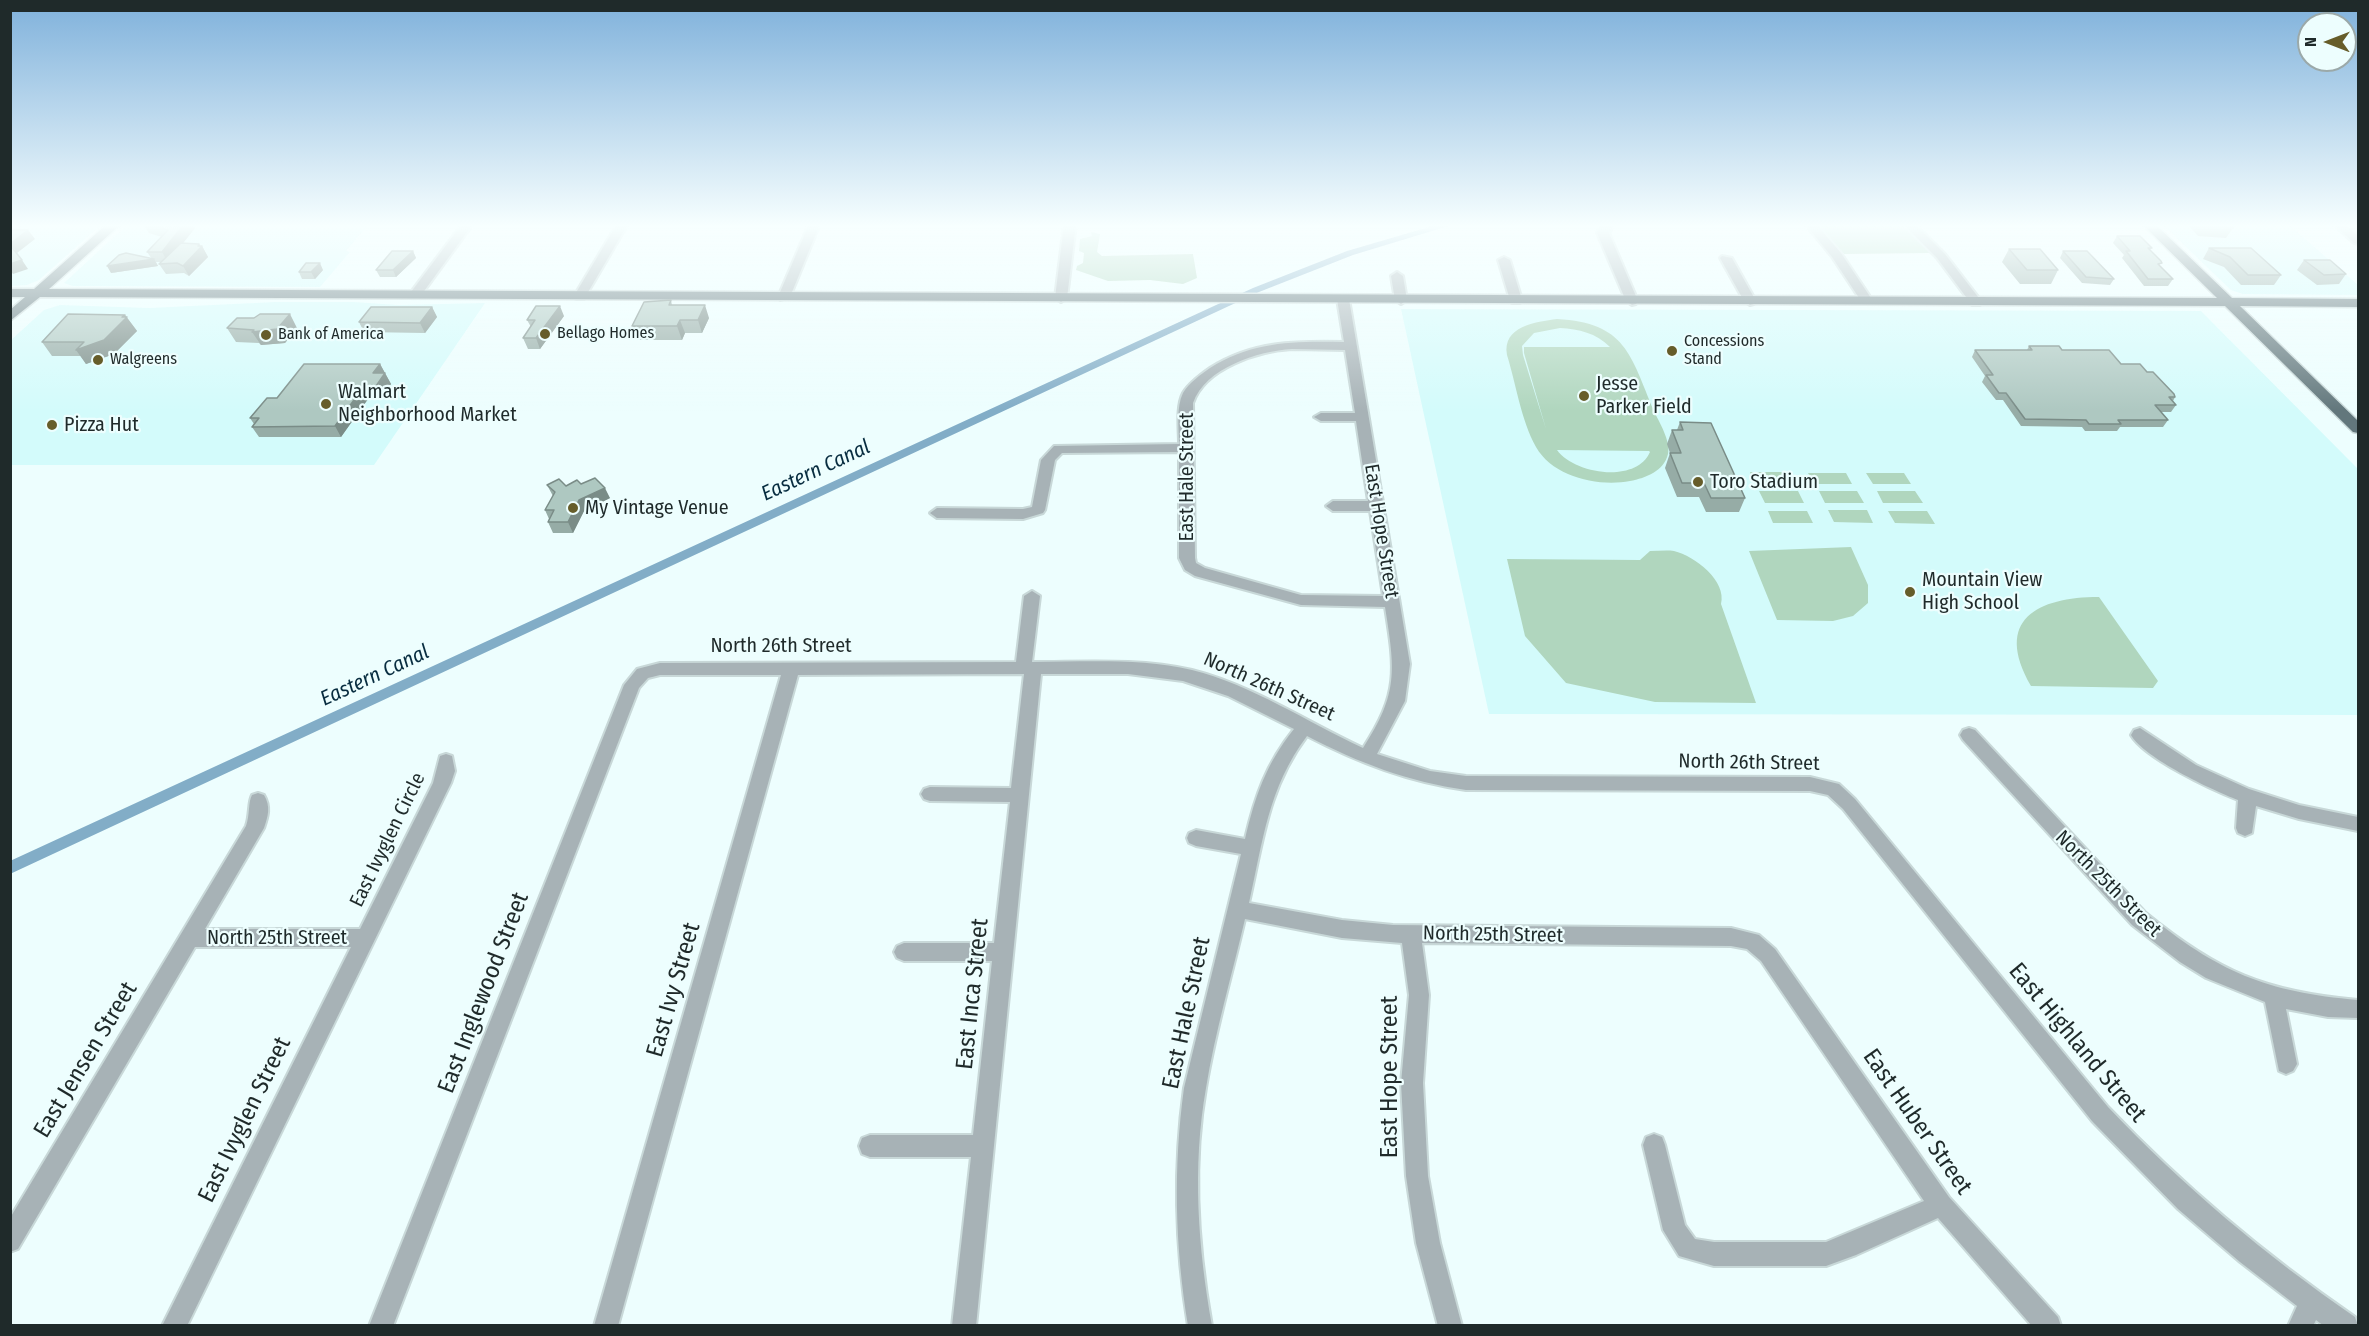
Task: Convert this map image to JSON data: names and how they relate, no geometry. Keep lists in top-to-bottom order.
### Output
{
  "streets": {
    "street": [
      "East Hale Street",
      "East Hope Street",
      "North 26th Street",
      "East Ivyglen Circle",
      "North 25th Street",
      "East Ivy Street",
      "East Inglewood Street",
      "East Inca Street",
      "East Highland Street",
      "East Jensen Street",
      "East Ivyglen Street",
      "East Huber Street"
    ]
  },
  "crossings": [
    ["East Hale Street", "East Hope Street"],
    ["East Hale Street", "North 26th Street"],
    ["East Hale Street", "North 25th Street"],
    ["East Hope Street", "North 26th Street"],
    ["East Hope Street", "North 25th Street"],
    ["North 26th Street", "East Ivy Street"],
    ["North 26th Street", "East Inglewood Street"],
    ["North 26th Street", "East Inca Street"],
    ["North 26th Street", "East Highland Street"],
    ["East Ivyglen Circle", "North 25th Street"],
    ["East Ivyglen Circle", "East Ivyglen Street"],
    ["North 25th Street", "East Jensen Street"],
    ["North 25th Street", "East Ivyglen Street"],
    ["North 25th Street", "East Huber Street"]
  ],
  "water": ["Eastern Canal"],
  "places": [
    "Bellago Homes",
    "Bank of America",
    "Concessions Stand",
    "Walgreens",
    "Jesse Parker Field",
    "Walmart Neighborhood Market",
    "Pizza Hut",
    "Toro Stadium",
    "My Vintage Venue",
    "Mountain View High School"
  ],
  "north": "left"
}
